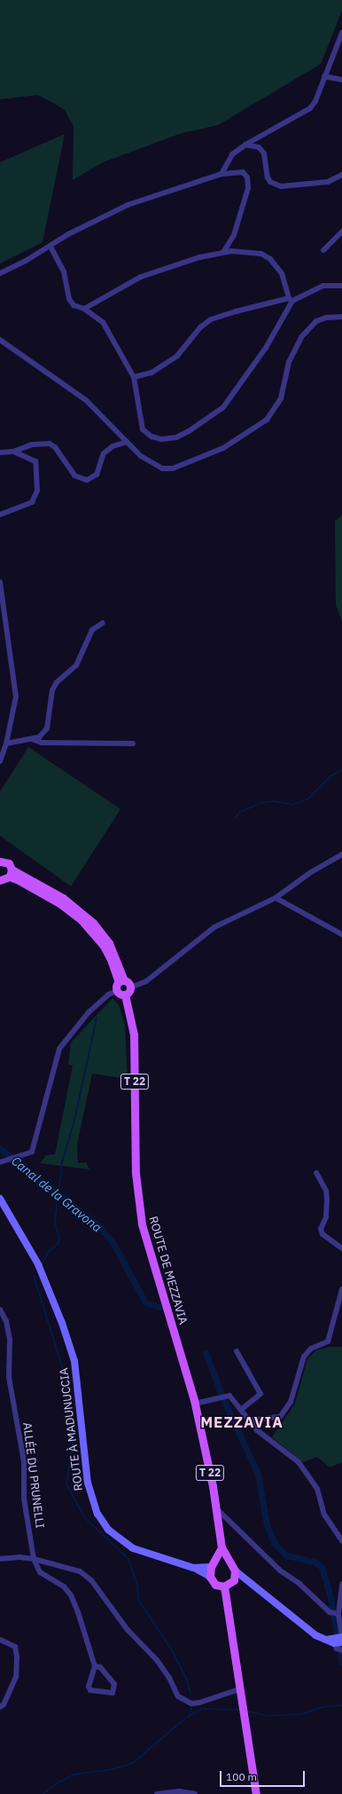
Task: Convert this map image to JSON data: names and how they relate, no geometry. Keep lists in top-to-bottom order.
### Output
{
  "streets": {
    "main road": ["T 22", "ROUTE DE MEZZAVIA", "ROUTE À MADUNUCCIA"],
    "street": ["ALLÉE DU PRUNELLI"]
  },
  "crossings": [
    ["T 22", "ROUTE DE MEZZAVIA"],
    ["T 22", "ROUTE À MADUNUCCIA"]
  ],
  "districts": ["MEZZAVIA"],
  "water": ["Canal de la Gravona"],
  "scale_bar": "100 m"
}
